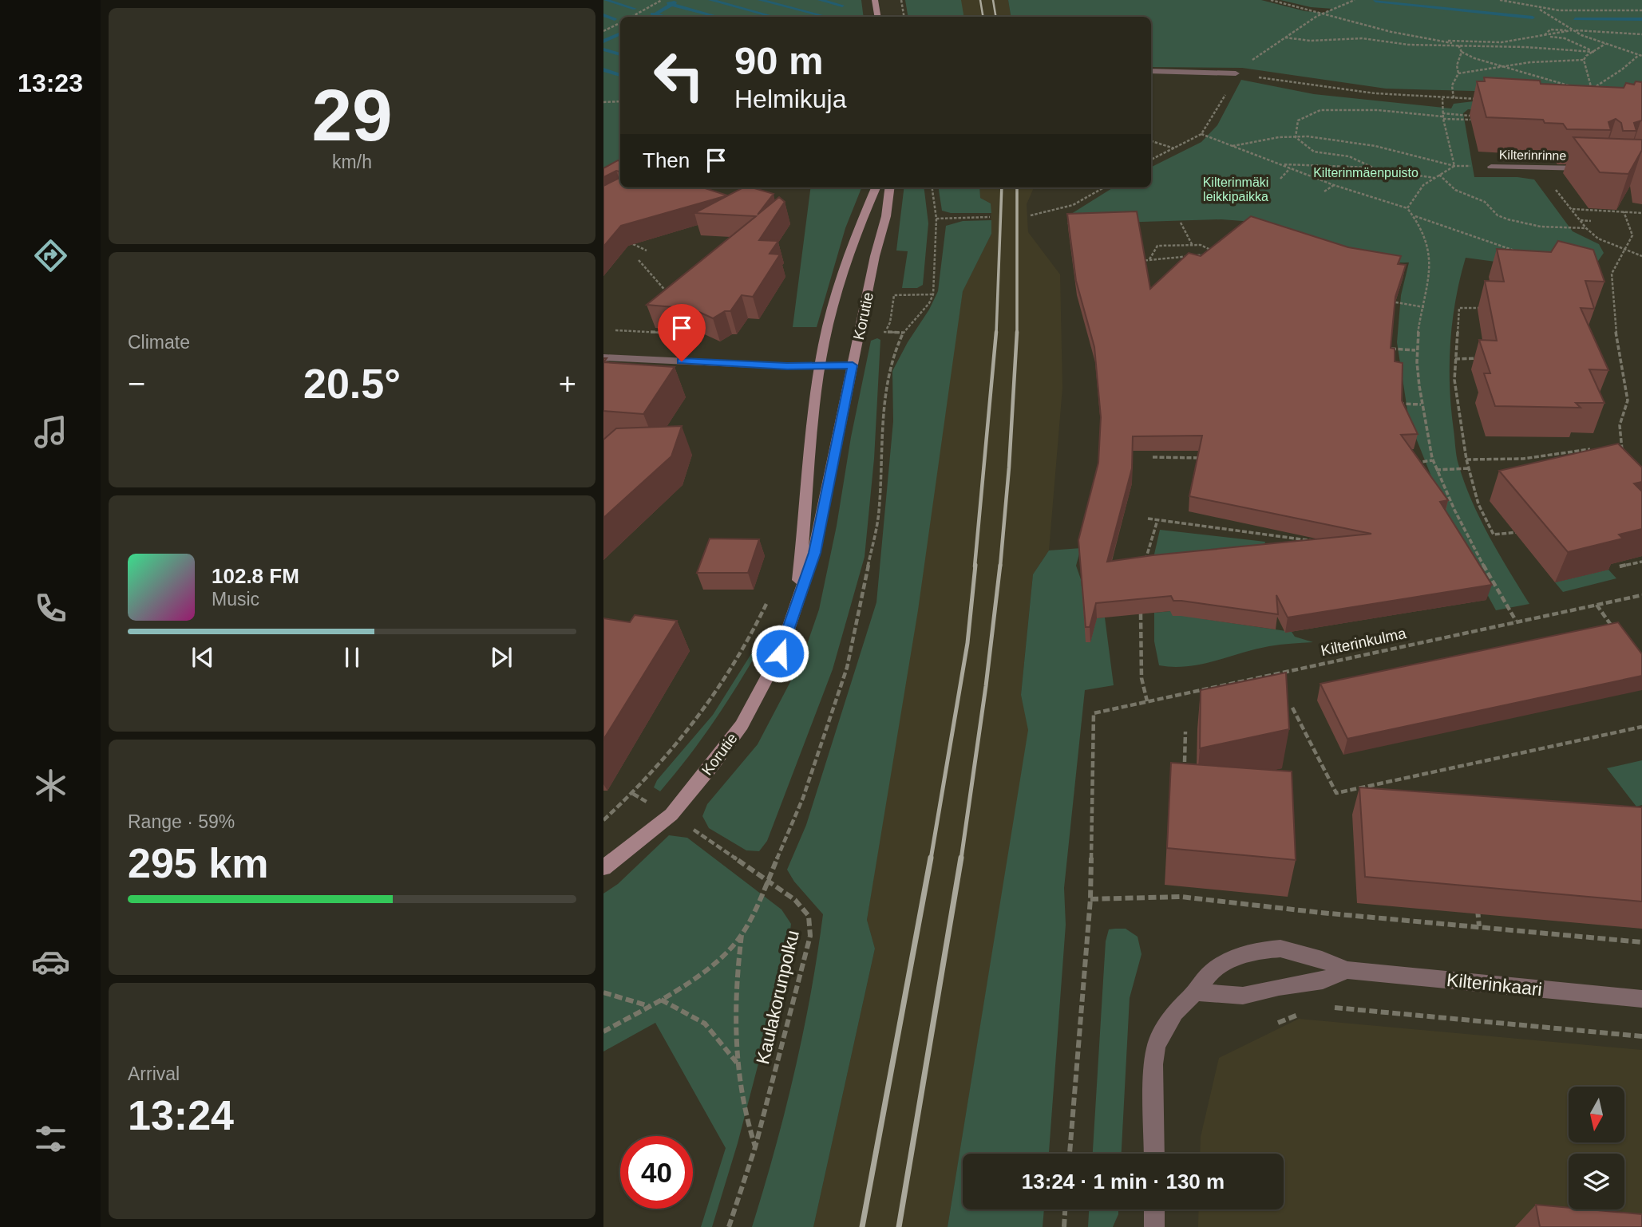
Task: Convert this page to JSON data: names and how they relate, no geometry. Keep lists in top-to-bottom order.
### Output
{
  "streets": {
    "street": ["Kilterinrinne", "Korutie", "Kilterinkaari"],
    "path": ["Kilterinkulma", "Kaulakorunpolku"]
  },
  "crossings": [
    ["Korutie", "Kaulakorunpolku"]
  ],
  "parks": ["Kilterinmäenpuisto", "Kilterinmäki leikkipaikka"],
  "north": "bottom",
  "page": {
    "tabs": "13:23",
    "tile": [
      ["29", "km/h"],
      "Climate",
      ["Range · 59%", "295 km"],
      ["Arrival", "13:24"]
    ],
    "turn": ["90 m", "Helmikuja"],
    "then": "Then",
    "heat": ["−", "20.5°", "+"],
    "song": ["102.8 FM", "Music"],
    "limit": "40",
    "trip": "13:24 · 1 min · 130 m"
  }
}
